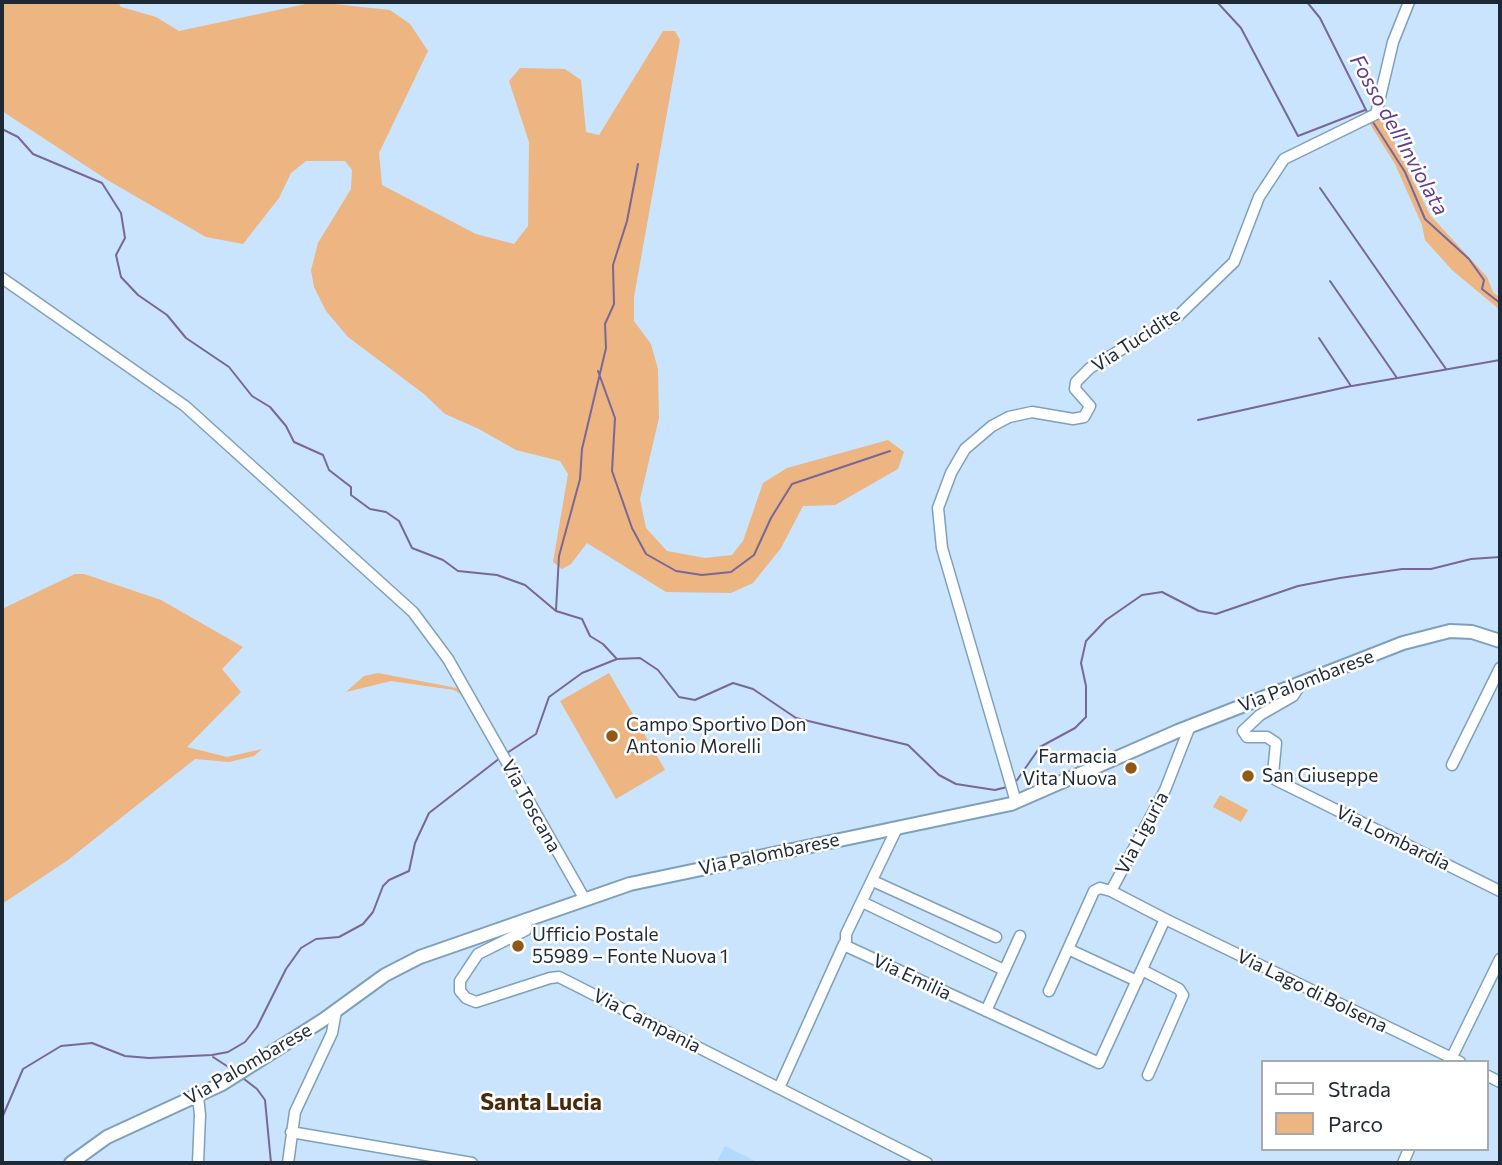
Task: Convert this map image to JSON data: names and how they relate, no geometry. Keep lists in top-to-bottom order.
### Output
{
  "streets": {
    "main road": ["Via Palombarese"],
    "street": [
      "Via Tucidite",
      "Via Toscana",
      "Via Liguria",
      "Via Lombardia",
      "Via Emilia",
      "Via Lago di Bolsena",
      "Via Campania"
    ]
  },
  "crossings": [
    ["Via Tucidite", "Via Palombarese"],
    ["Via Palombarese", "Via Toscana"],
    ["Via Palombarese", "Via Liguria"],
    ["Via Palombarese", "Via Lombardia"],
    ["Via Palombarese", "Via Campania"],
    ["Via Liguria", "Via Lago di Bolsena"]
  ],
  "districts": ["Santa Lucia"],
  "water": ["Fosso dell'Inviolata"],
  "places": [
    "Campo Sportivo Don Antonio Morelli",
    "Farmacia Vita Nuova",
    "San Giuseppe",
    "Ufficio Postale 55989 – Fonte Nuova 1"
  ],
  "legend": ["Strada", "Parco"]
}
